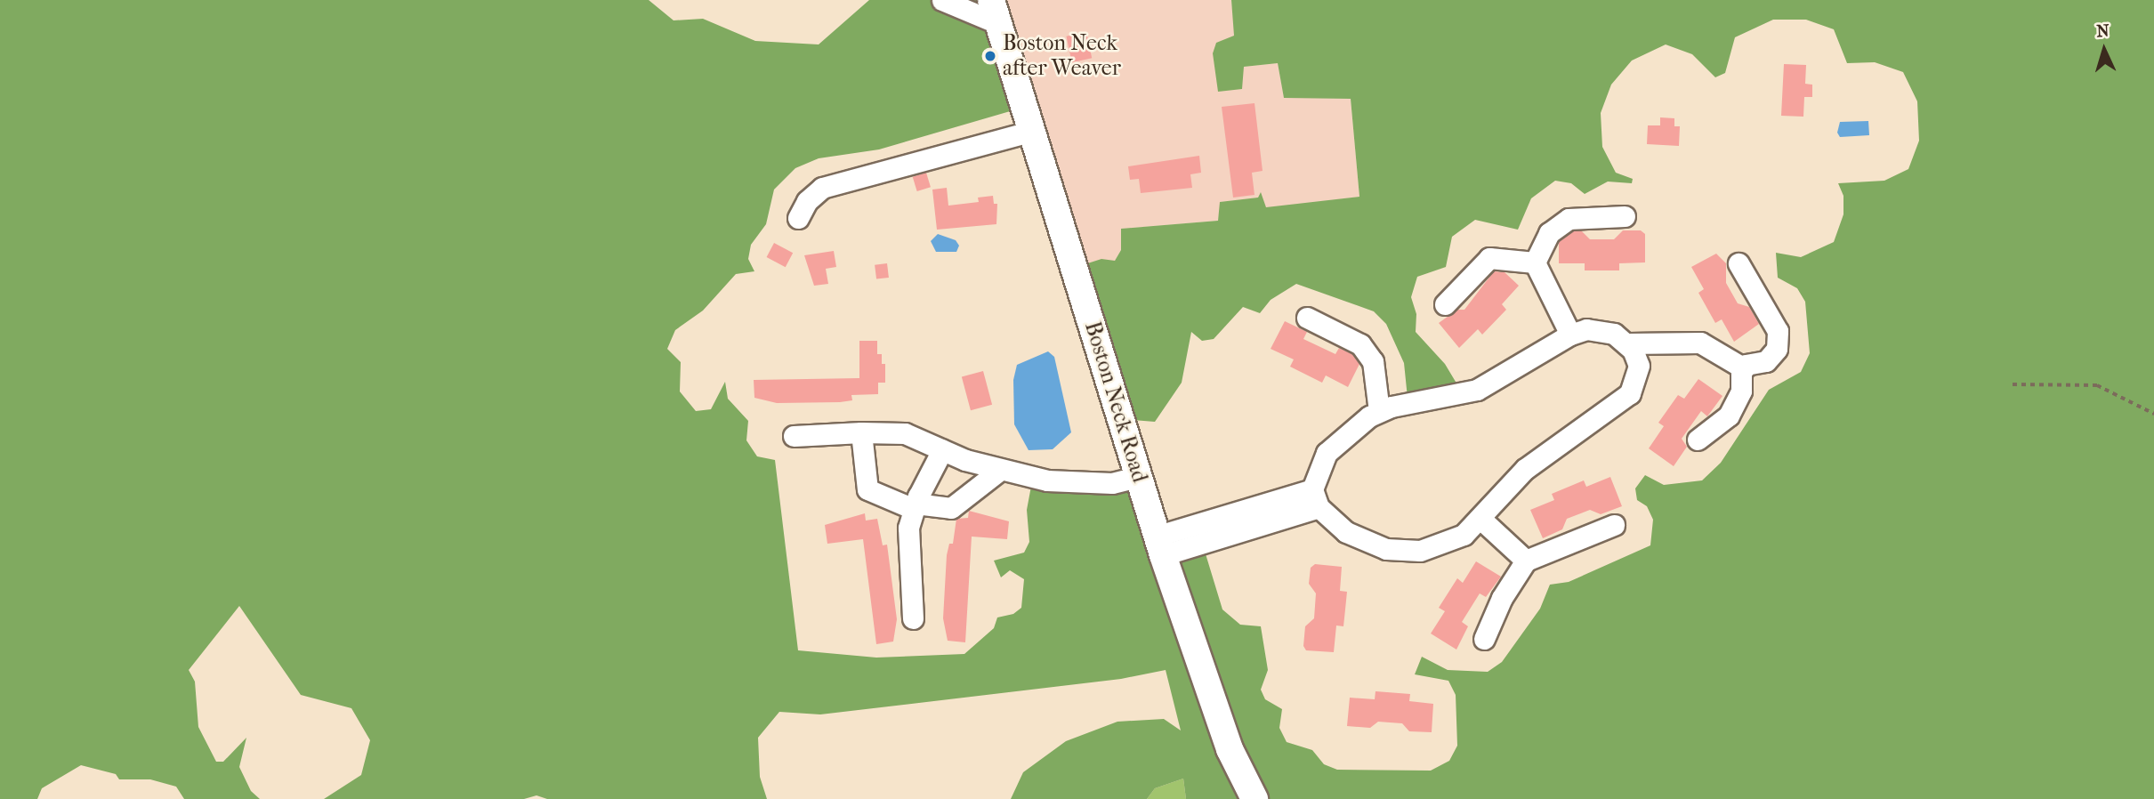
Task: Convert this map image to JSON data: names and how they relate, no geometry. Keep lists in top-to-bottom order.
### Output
{
  "streets": {
    "main road": ["Boston Neck Road"]
  },
  "places": ["Boston Neck after Weaver"],
  "north": "top"
}
